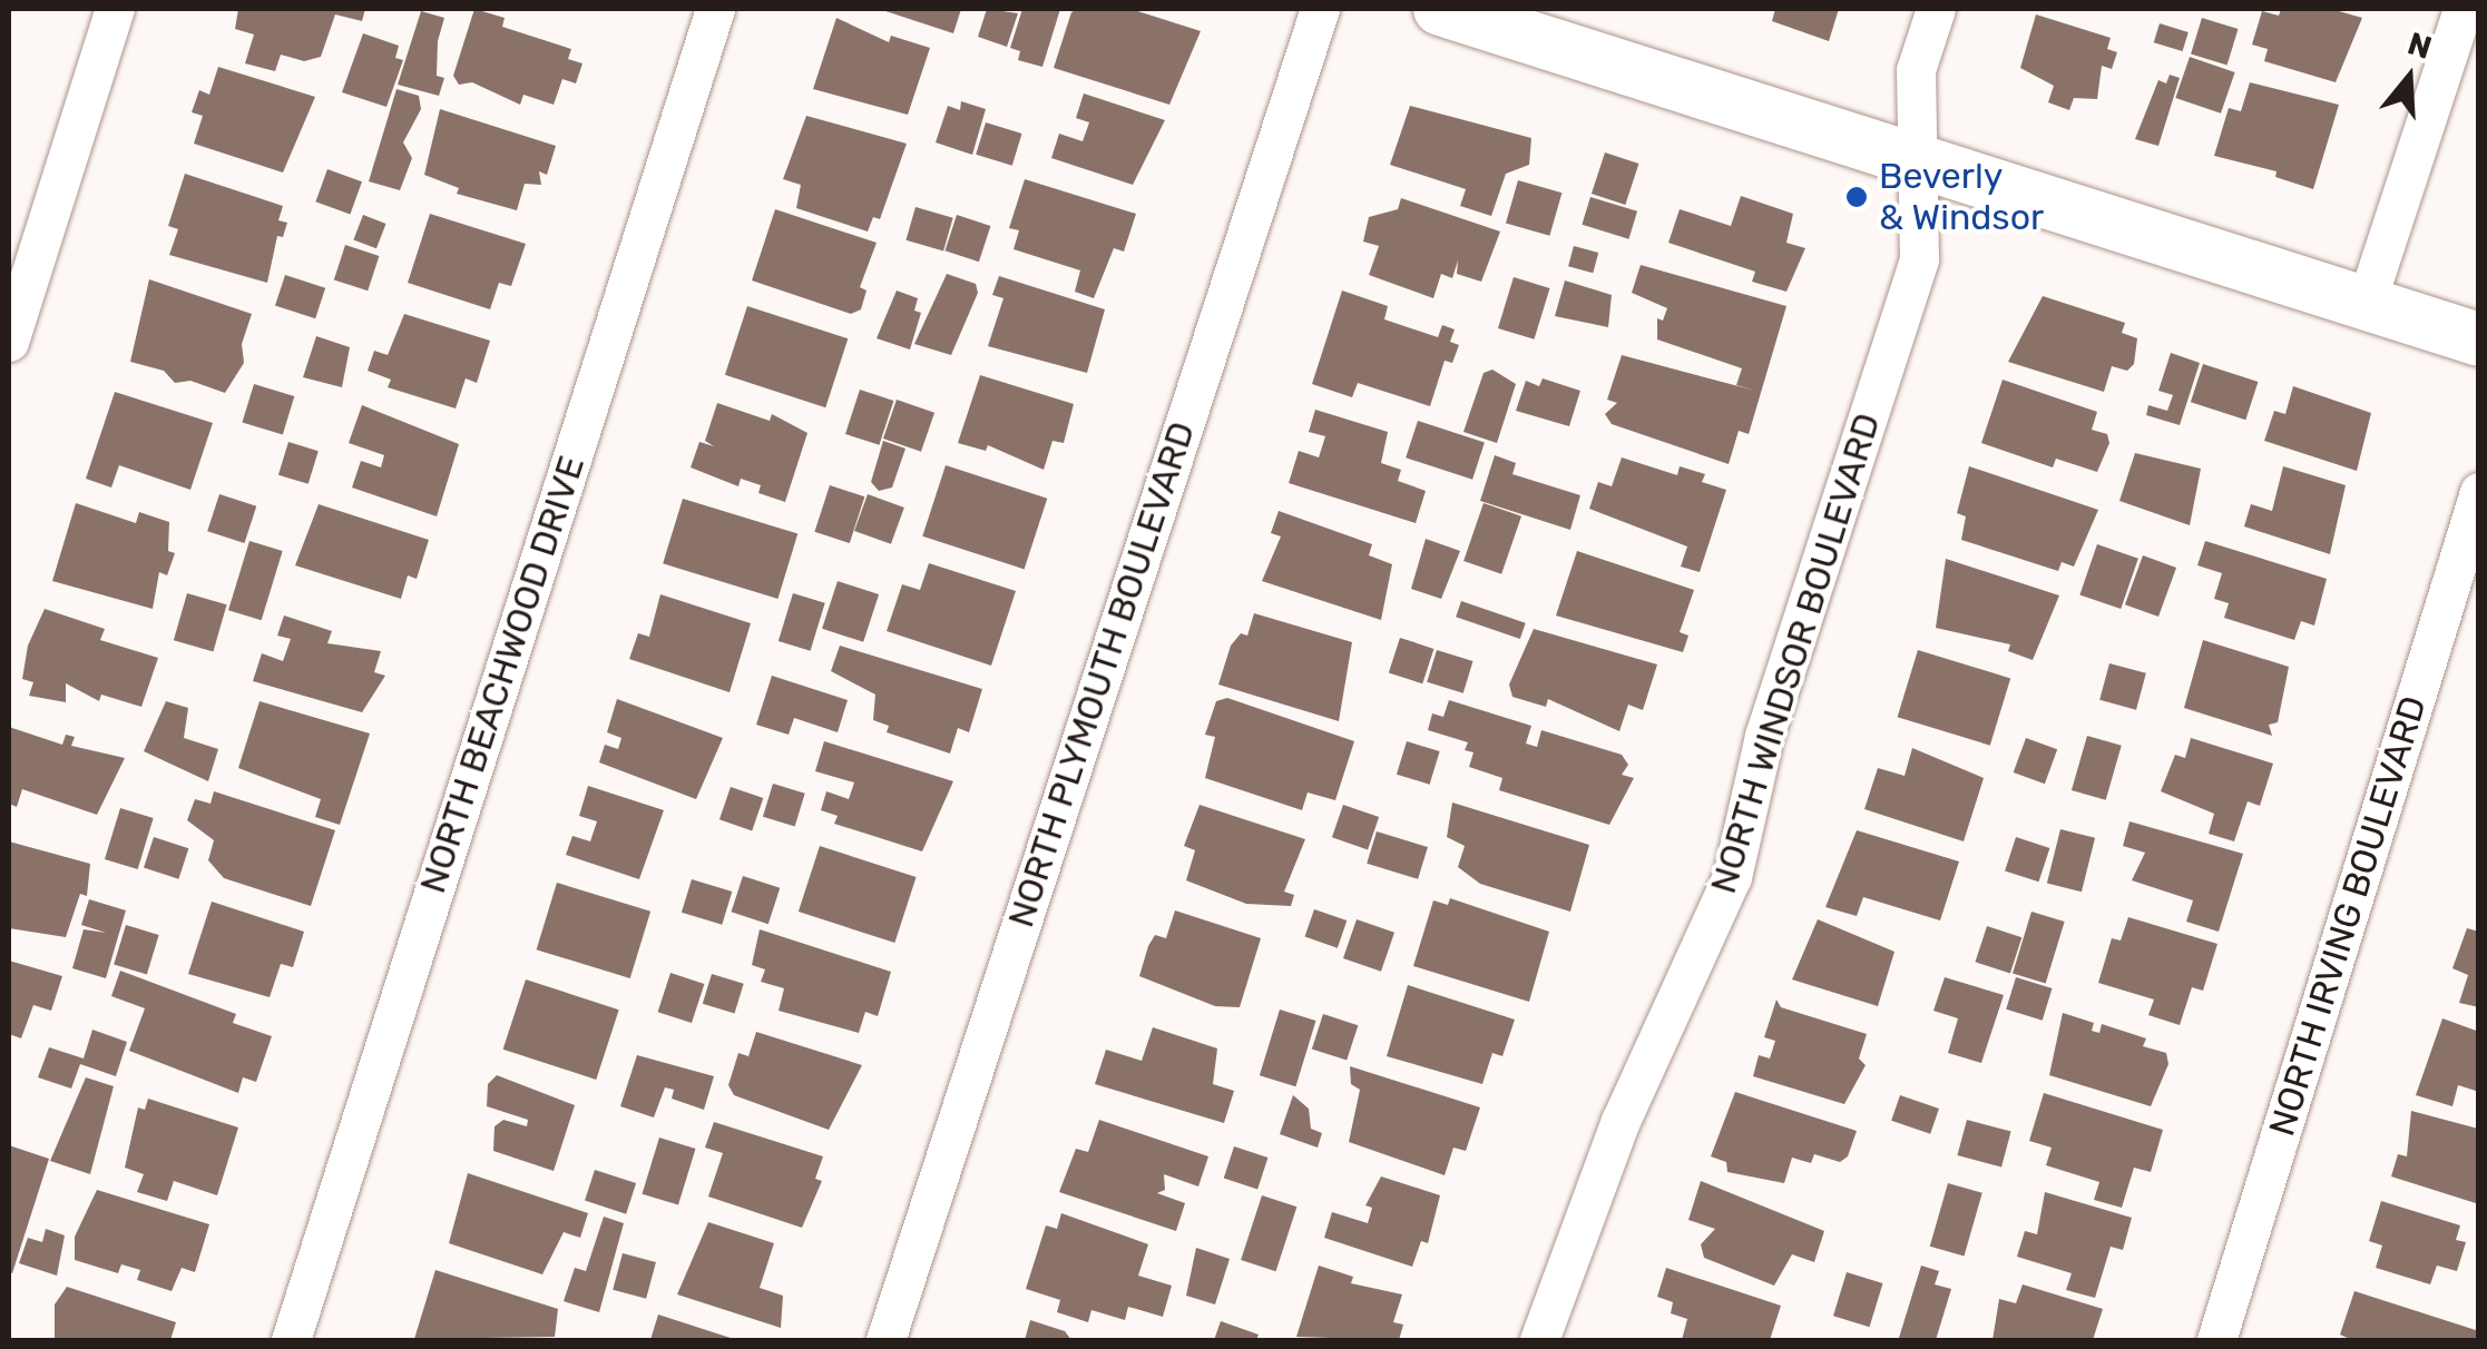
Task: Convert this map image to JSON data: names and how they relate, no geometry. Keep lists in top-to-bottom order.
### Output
{
  "streets": {
    "street": [
      "NORTH WINDSOR BOULEVARD",
      "NORTH BEACHWOOD DRIVE",
      "NORTH PLYMOUTH BOULEVARD",
      "NORTH IRVING BOULEVARD"
    ]
  },
  "places": ["Beverly & Windsor"],
  "north": "top"
}
